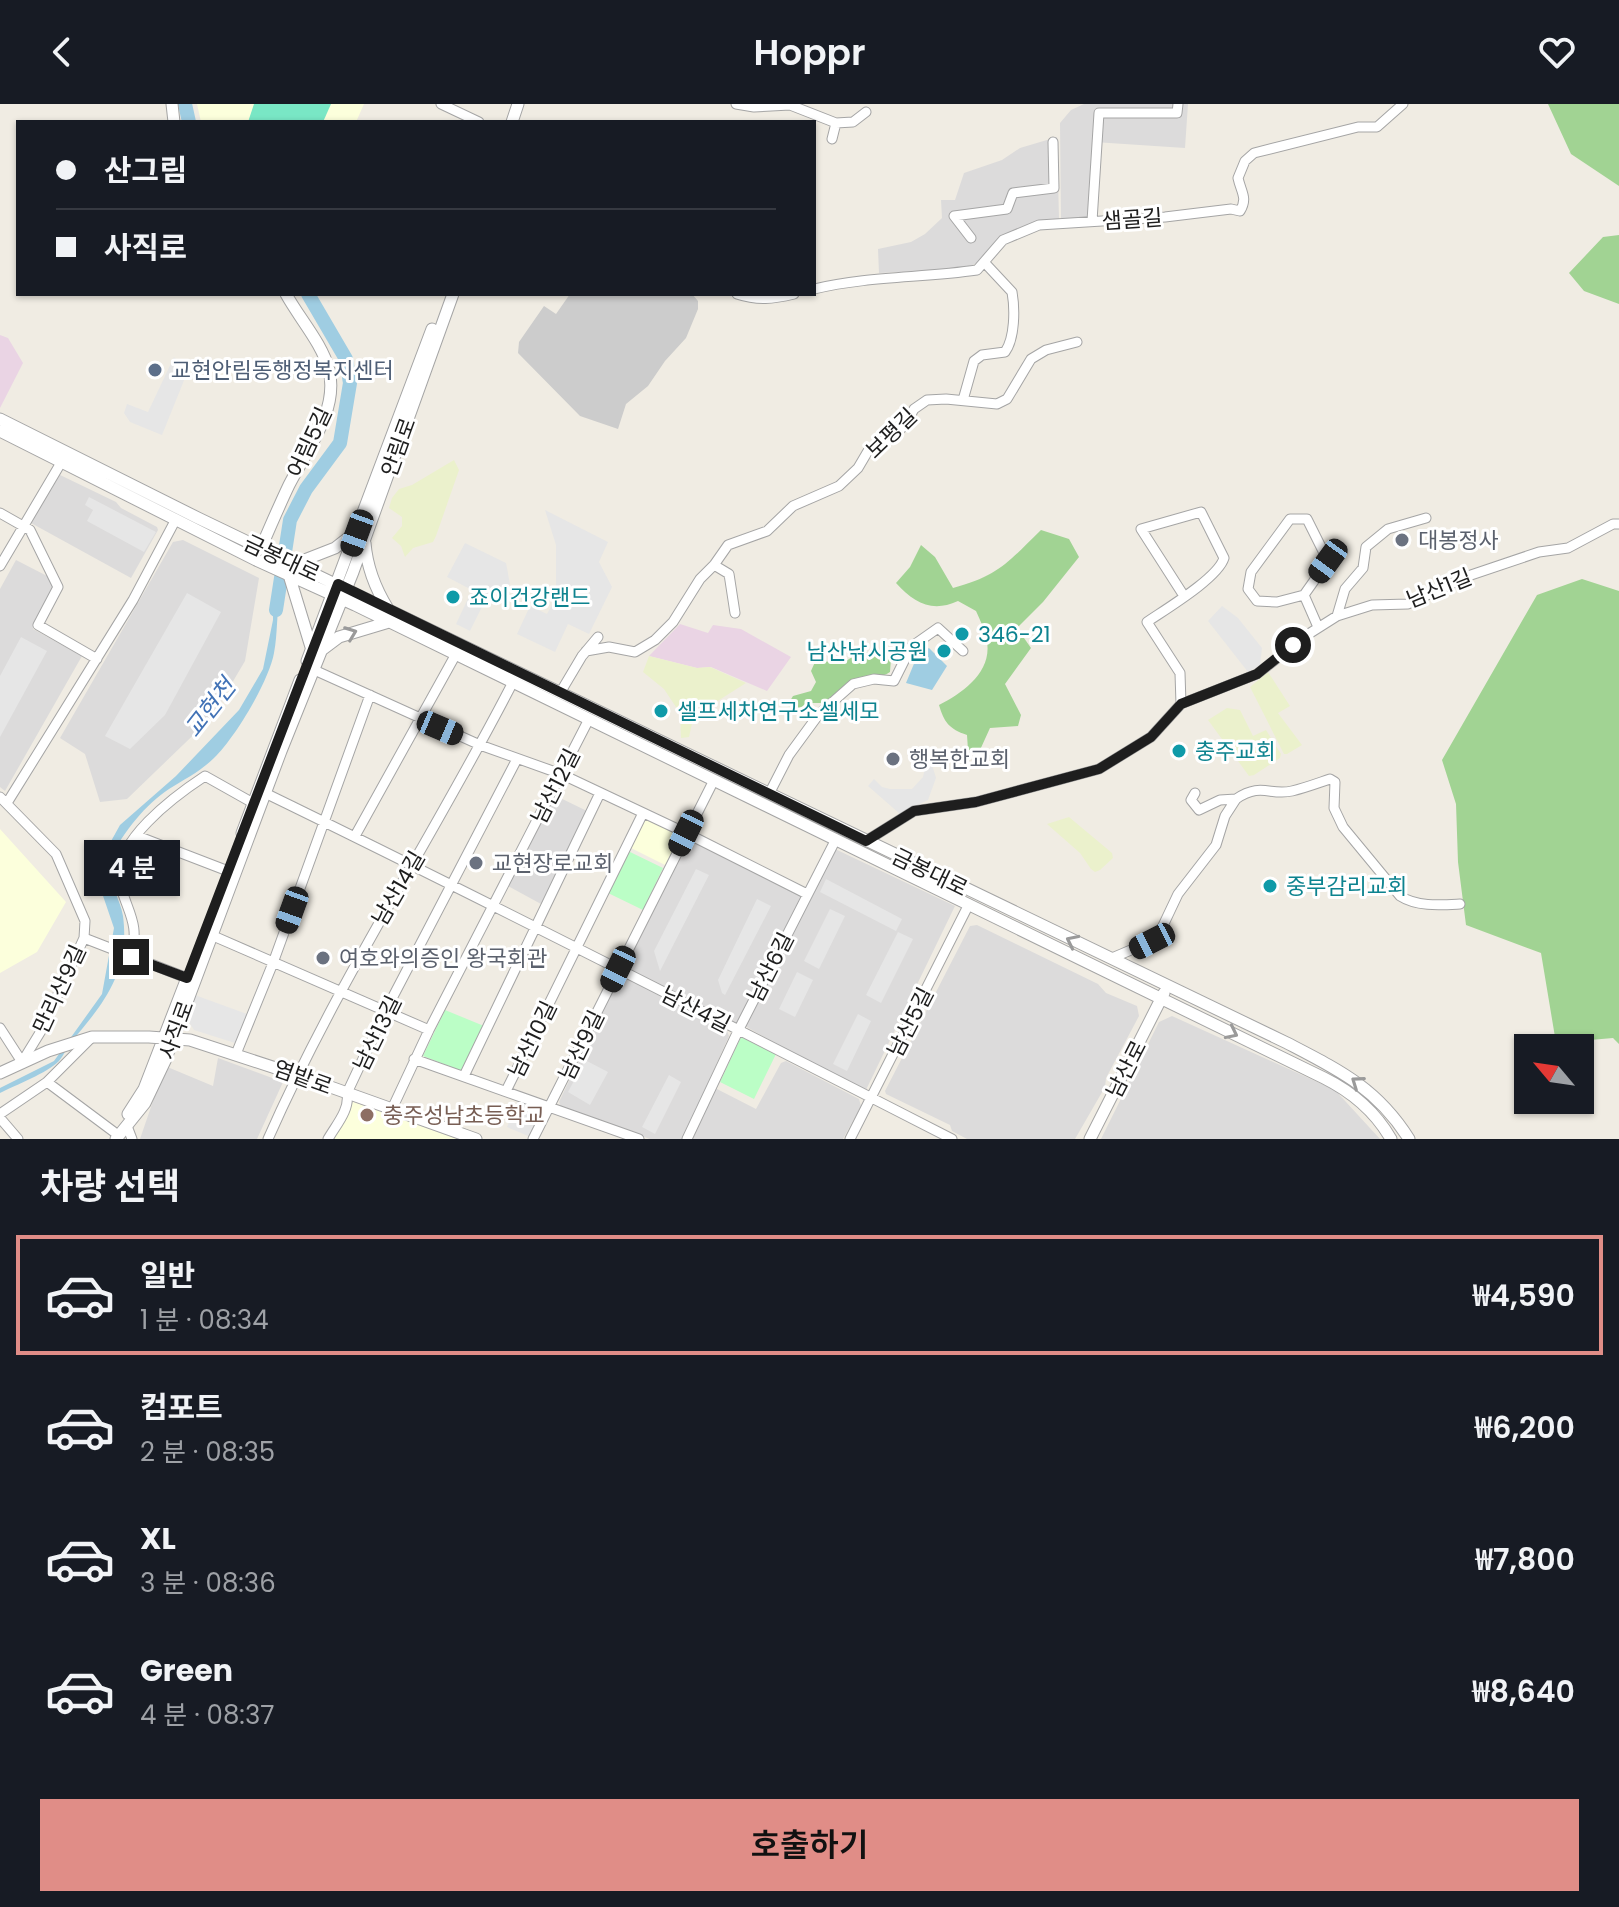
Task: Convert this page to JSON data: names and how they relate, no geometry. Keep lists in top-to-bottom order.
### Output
{
  "streets": {
    "street": [
      "샘골길",
      "보평길",
      "어림5길",
      "안림로",
      "금봉대로",
      "남산1길",
      "남산12길",
      "남산14길",
      "남산6길",
      "만리산9길",
      "남산4길",
      "남산5길",
      "사직로",
      "남산13길",
      "남산10길",
      "남산9길",
      "남산로",
      "염밭로"
    ]
  },
  "crossings": [
    ["어림5길", "금봉대로"],
    ["안림로", "금봉대로"],
    ["안림로", "사직로"],
    ["금봉대로", "남산1길"],
    ["금봉대로", "남산12길"],
    ["금봉대로", "남산14길"],
    ["금봉대로", "남산6길"],
    ["금봉대로", "남산5길"],
    ["금봉대로", "사직로"],
    ["금봉대로", "남산9길"],
    ["금봉대로", "남산로"],
    ["남산12길", "남산4길"],
    ["남산12길", "염밭로"],
    ["남산14길", "남산4길"],
    ["남산14길", "염밭로"],
    ["남산6길", "남산4길"],
    ["만리산9길", "사직로"],
    ["만리산9길", "염밭로"],
    ["남산4길", "남산5길"],
    ["남산4길", "사직로"],
    ["남산4길", "남산13길"],
    ["남산4길", "남산10길"],
    ["남산4길", "남산9길"],
    ["사직로", "염밭로"],
    ["남산13길", "염밭로"]
  ],
  "water": ["교현천"],
  "places": [
    "교현안림동행정복지센터",
    "대봉정사",
    "죠이건강랜드",
    "346-21",
    "남산낚시공원",
    "셀프세차연구소셀세모",
    "충주교회",
    "행복한교회",
    "교현장로교회",
    "중부감리교회",
    "여호와의증인 왕국회관",
    "충주성남초등학교"
  ],
  "north": "top left",
  "page": {
    "header": "Hoppr",
    "banner": ["산그림", "사직로"],
    "bubble": "4 분",
    "heading": "차량 선택",
    "list": [
      {
        "name": "일반",
        "note": "1 분 · 08:34",
        "value": "₩4,590"
      },
      {
        "name": "컴포트",
        "note": "2 분 · 08:35",
        "value": "₩6,200"
      },
      {
        "name": "XL",
        "note": "3 분 · 08:36",
        "value": "₩7,800"
      },
      {
        "name": "Green",
        "note": "4 분 · 08:37",
        "value": "₩8,640"
      }
    ],
    "buttons": "호출하기"
  }
}
